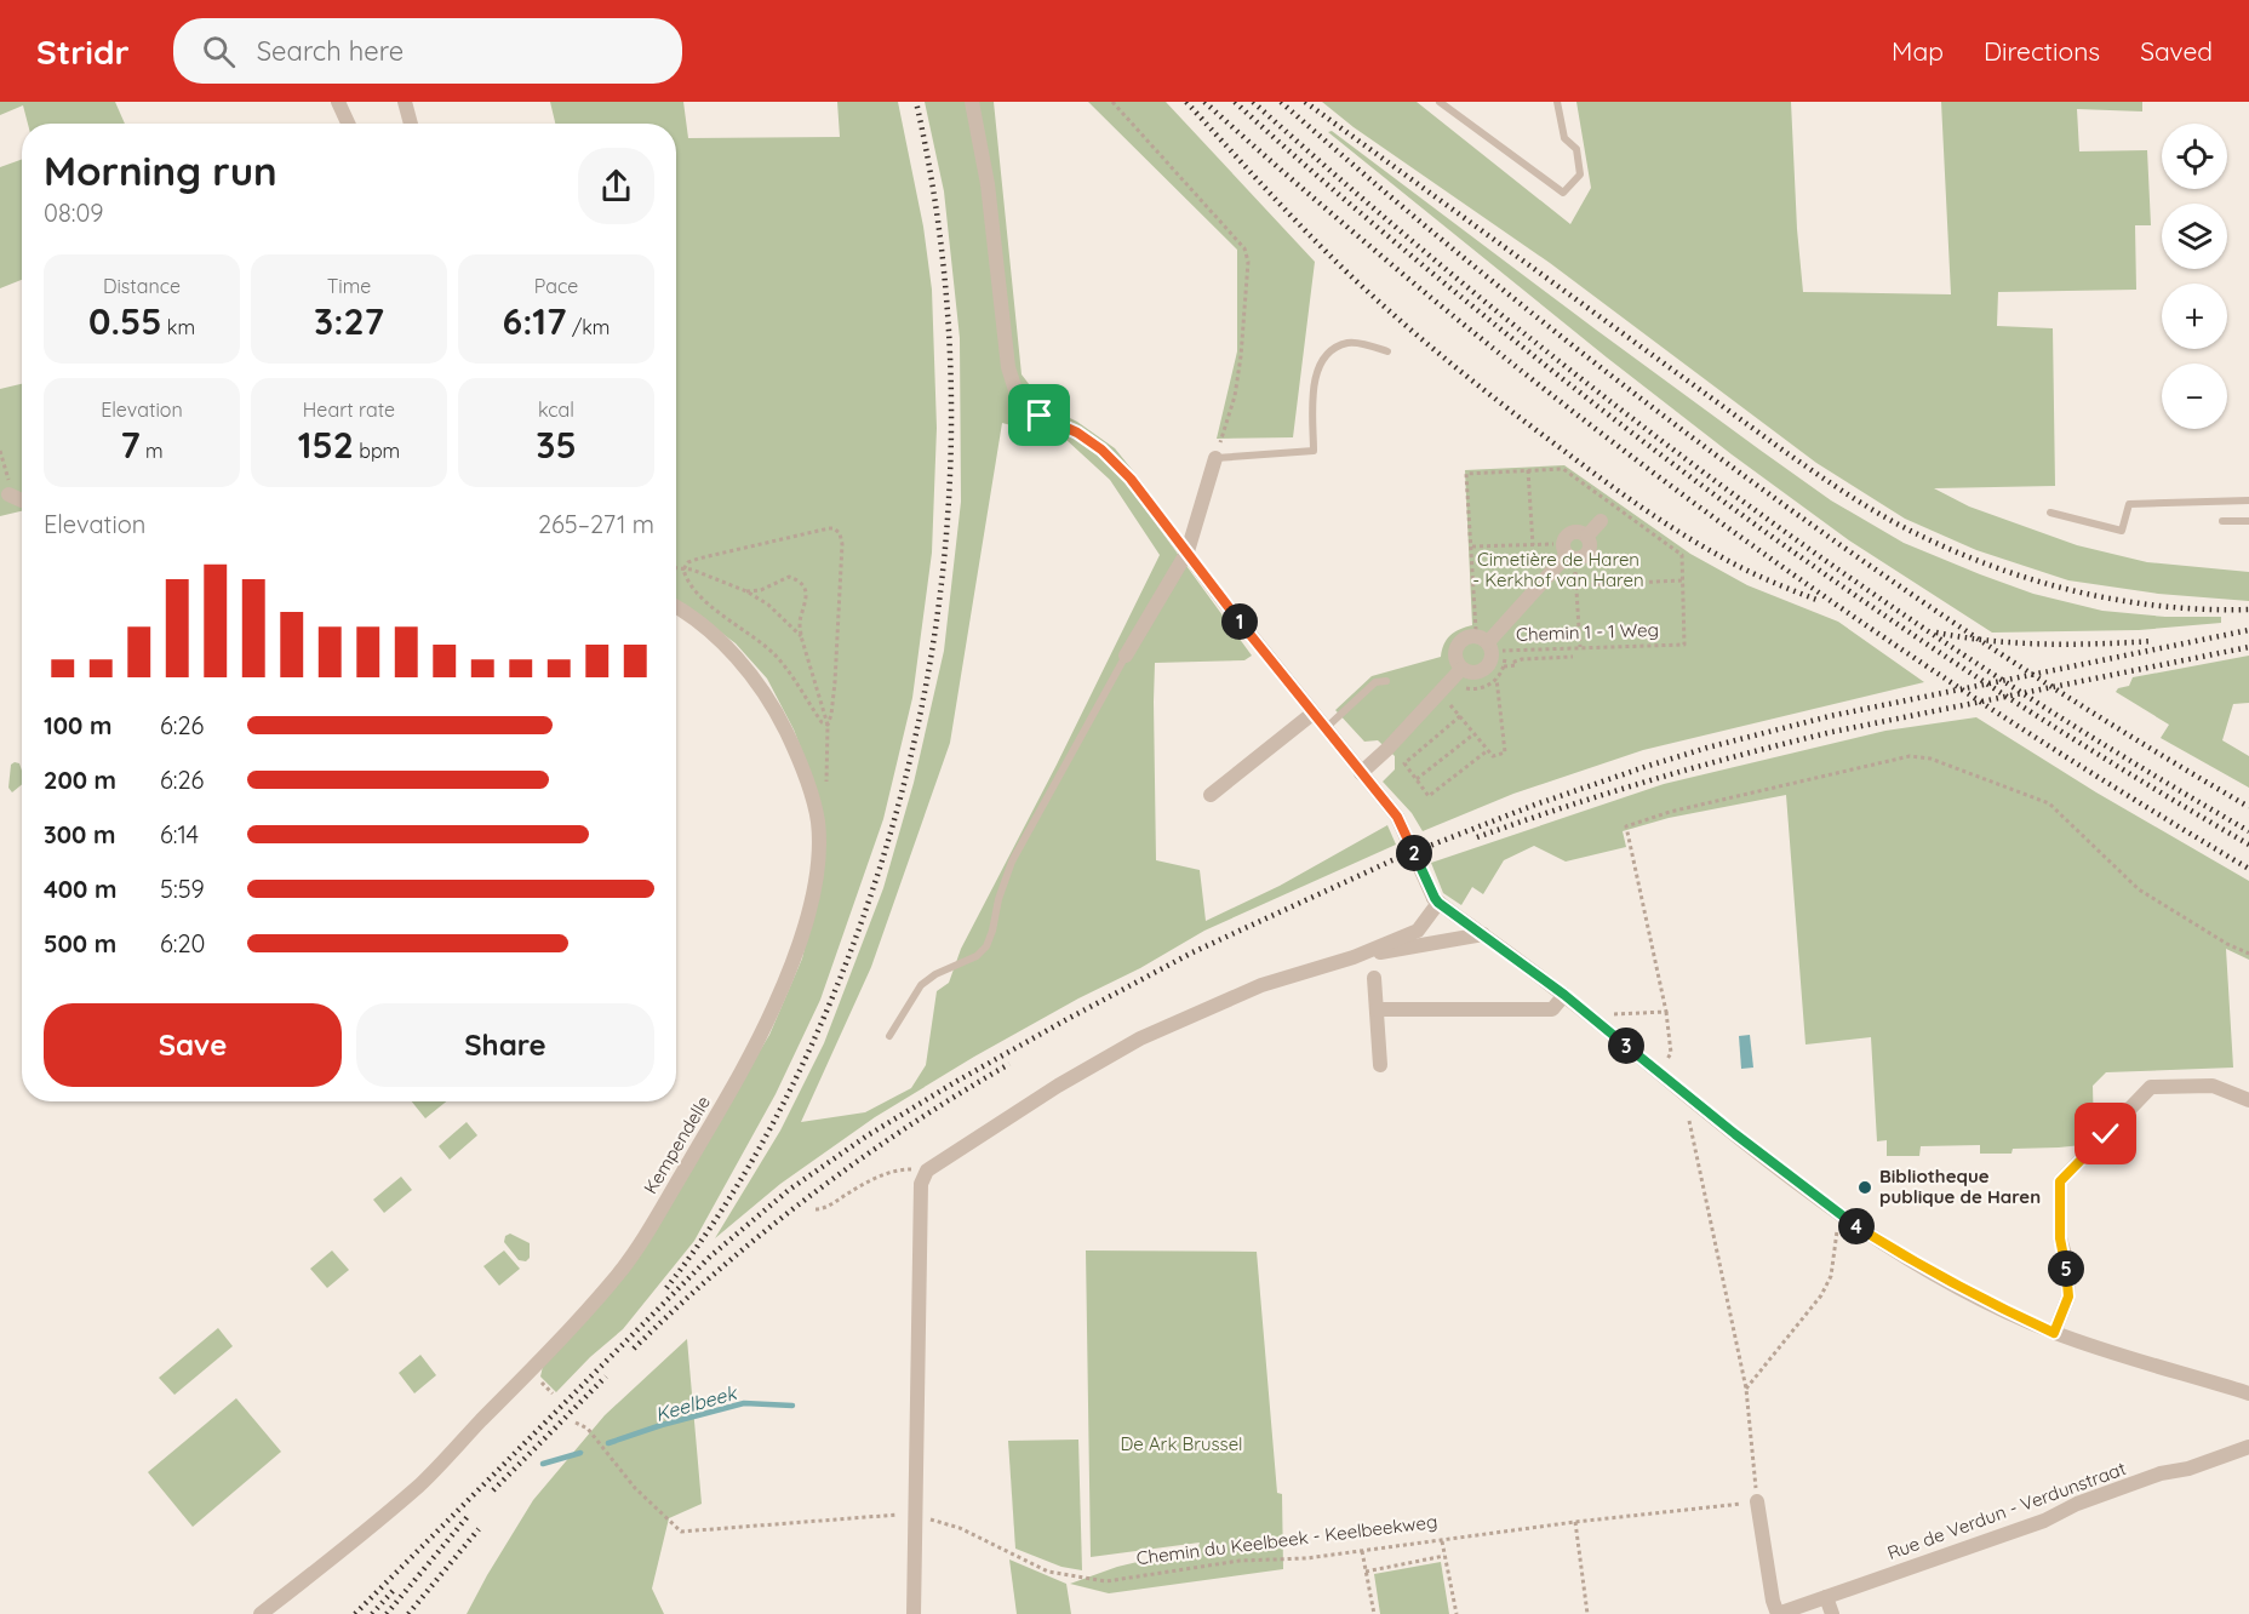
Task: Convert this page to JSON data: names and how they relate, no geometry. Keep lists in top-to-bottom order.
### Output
{
  "streets": {
    "street": ["Kempendelle", "Rue de Verdun - Verdunstraat"],
    "path": ["Chemin 1 - 1 Weg", "Chemin du Keelbeek - Keelbeekweg"]
  },
  "water": ["Keelbeek"],
  "parks": ["Cimetière de Haren - Kerkhof van Haren", "De Ark Brussel"],
  "places": ["Bibliotheque publique de Haren"],
  "page": {
    "header": "Stridr",
    "search": "Search here",
    "nav": ["Map", "Directions", "Saved"],
    "map_buttons": ["+", "−"],
    "heading": ["Morning run", "08:09"],
    "stats": [
      ["Distance", "0.55 km"],
      ["Time", "3:27"],
      ["Pace", "6:17 /km"],
      ["Elevation", "7 m"],
      ["Heart rate", "152 bpm"],
      ["kcal", "35"]
    ],
    "chart": ["Elevation", "265–271 m"],
    "pins": [
      "1",
      "2",
      "3",
      "4",
      "5"
    ],
    "list": [
      {
        "name": "100 m",
        "note": "6:26"
      },
      {
        "name": "200 m",
        "note": "6:26"
      },
      {
        "name": "300 m",
        "note": "6:14"
      },
      {
        "name": "400 m",
        "note": "5:59"
      },
      {
        "name": "500 m",
        "note": "6:20"
      }
    ],
    "buttons": ["Save", "Share"]
  }
}
